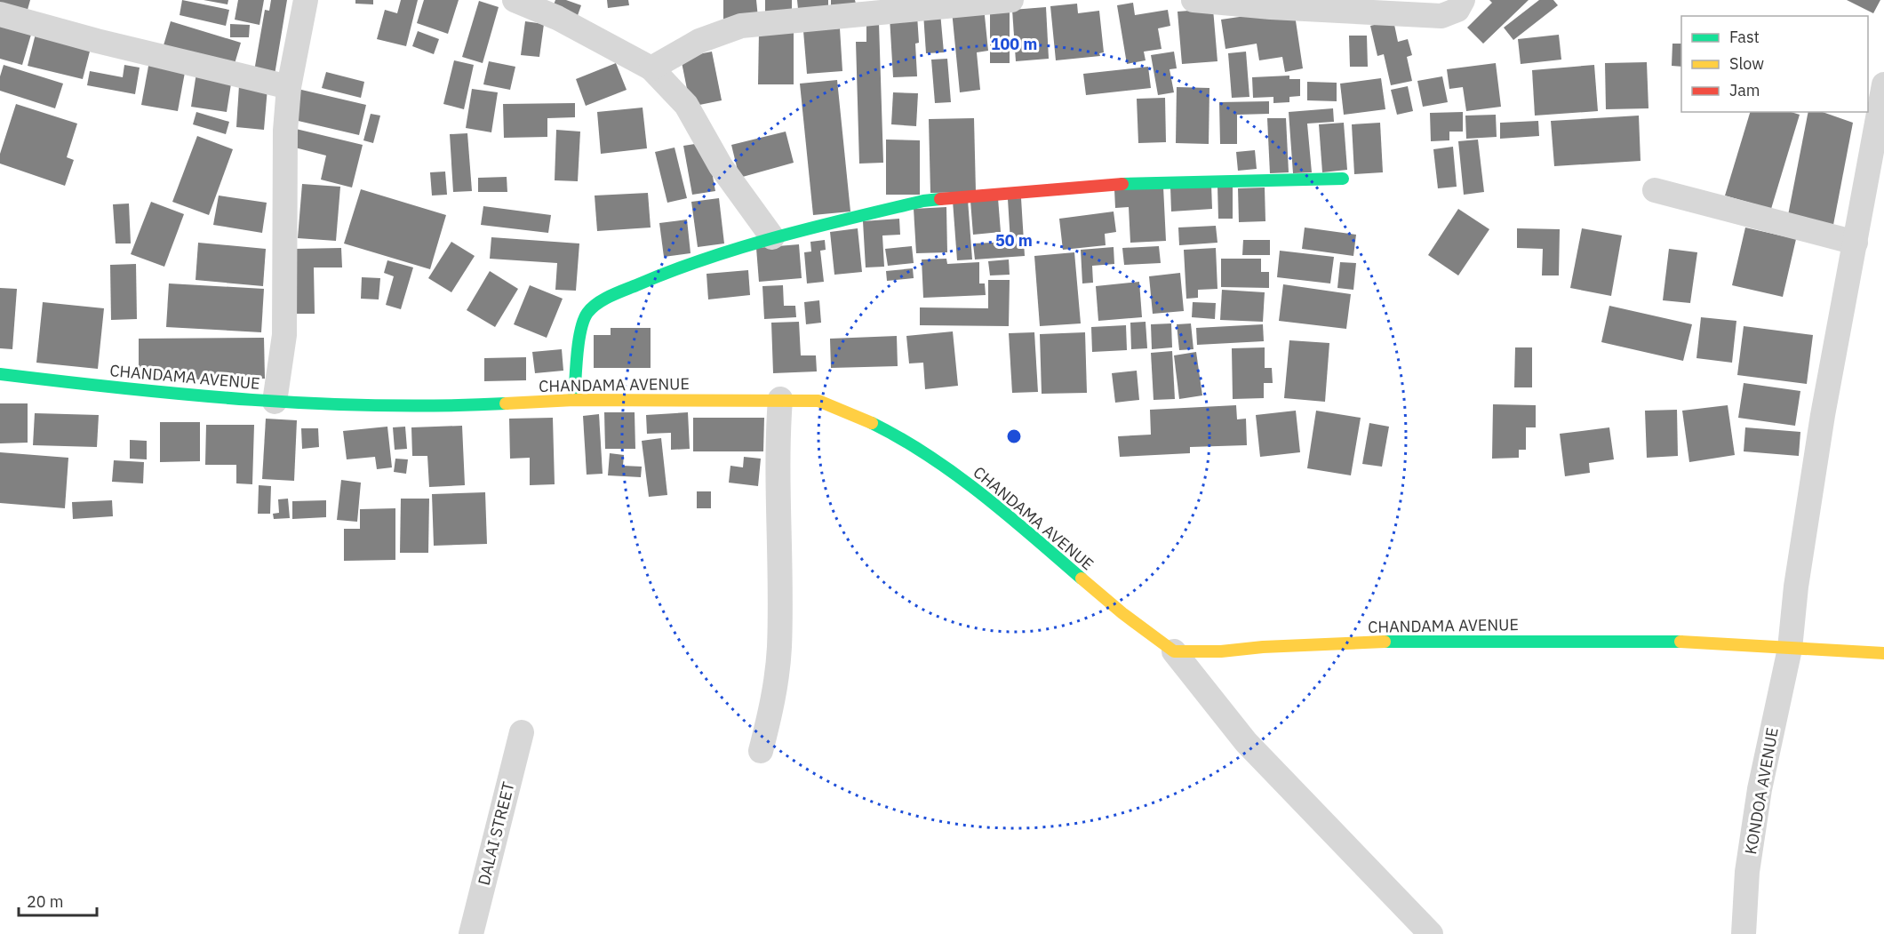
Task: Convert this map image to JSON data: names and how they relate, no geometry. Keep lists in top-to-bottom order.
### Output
{
  "streets": {
    "street": ["CHANDAMA AVENUE", "KONDOA AVENUE", "DALAI STREET"]
  },
  "crossings": [
    ["CHANDAMA AVENUE", "KONDOA AVENUE"]
  ],
  "legend": ["Fast", "Slow", "Jam"],
  "scale_bar": "20 m",
  "rings": ["100 m", "50 m"]
}
